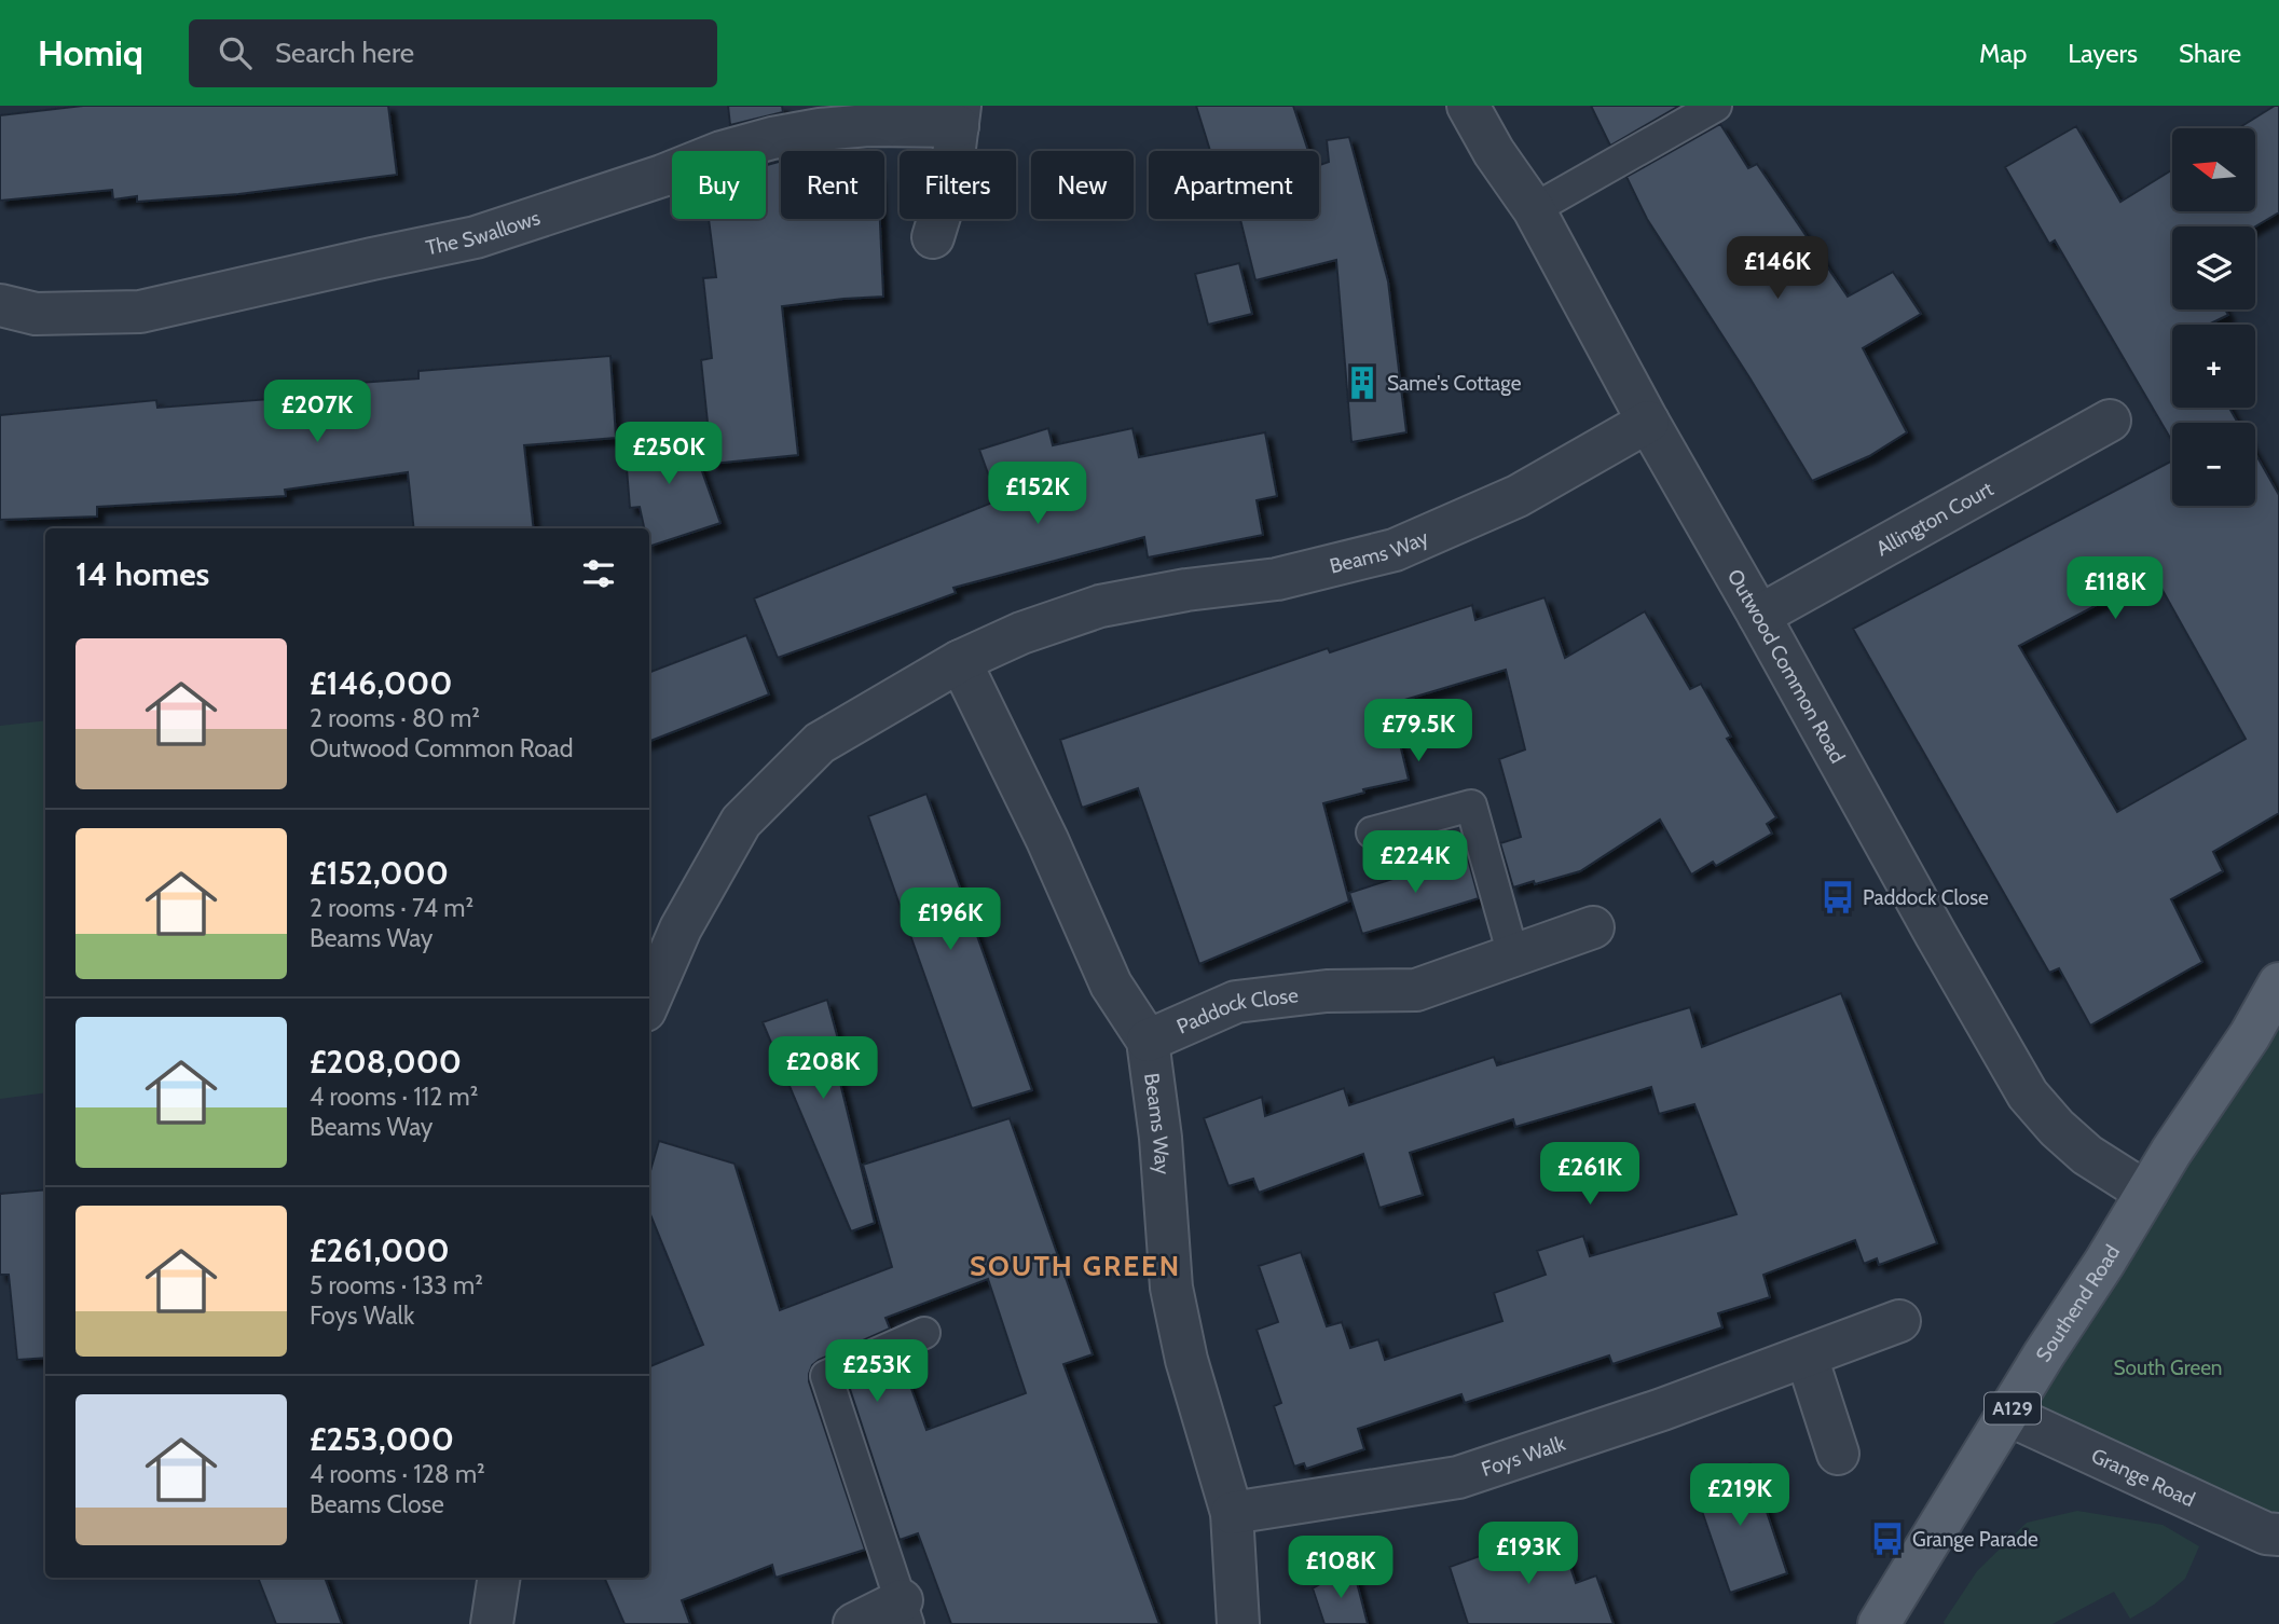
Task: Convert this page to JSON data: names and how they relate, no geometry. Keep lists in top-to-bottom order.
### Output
{
  "streets": {
    "main road": ["Southend Road", "A129"],
    "street": [
      "The Swallows",
      "Allington Court",
      "Beams Way",
      "Outwood Common Road",
      "Paddock Close",
      "Foys Walk",
      "Grange Road"
    ]
  },
  "crossings": [
    ["Allington Court", "Outwood Common Road"],
    ["Beams Way", "Outwood Common Road"],
    ["Beams Way", "Paddock Close"],
    ["Beams Way", "Foys Walk"],
    ["Outwood Common Road", "Southend Road"],
    ["Southend Road", "Grange Road"]
  ],
  "districts": ["SOUTH GREEN"],
  "parks": ["South Green"],
  "places": {
    "building": ["Same's Cottage"],
    "bus stop": ["Paddock Close", "Grange Parade"]
  },
  "north": "left",
  "page": {
    "header": "Homiq",
    "search": "Search here",
    "nav": ["Map", "Layers", "Share"],
    "map_buttons": ["+", "−"],
    "chip": [
      "Buy",
      "Rent",
      "Filters",
      "New",
      "Apartment"
    ],
    "price": [
      "£146K",
      "£207K",
      "£250K",
      "£152K",
      "£118K",
      "£79.5K",
      "£224K",
      "£196K",
      "£208K",
      "£261K",
      "£253K",
      "£219K",
      "£193K",
      "£108K"
    ],
    "heading": "14 homes",
    "list": [
      {
        "name": "£146,000",
        "note": "2 rooms · 80 m² · Outwood Common Road"
      },
      {
        "name": "£152,000",
        "note": "2 rooms · 74 m² · Beams Way"
      },
      {
        "name": "£208,000",
        "note": "4 rooms · 112 m² · Beams Way"
      },
      {
        "name": "£261,000",
        "note": "5 rooms · 133 m² · Foys Walk"
      },
      {
        "name": "£253,000",
        "note": "4 rooms · 128 m² · Beams Close"
      }
    ]
  }
}
